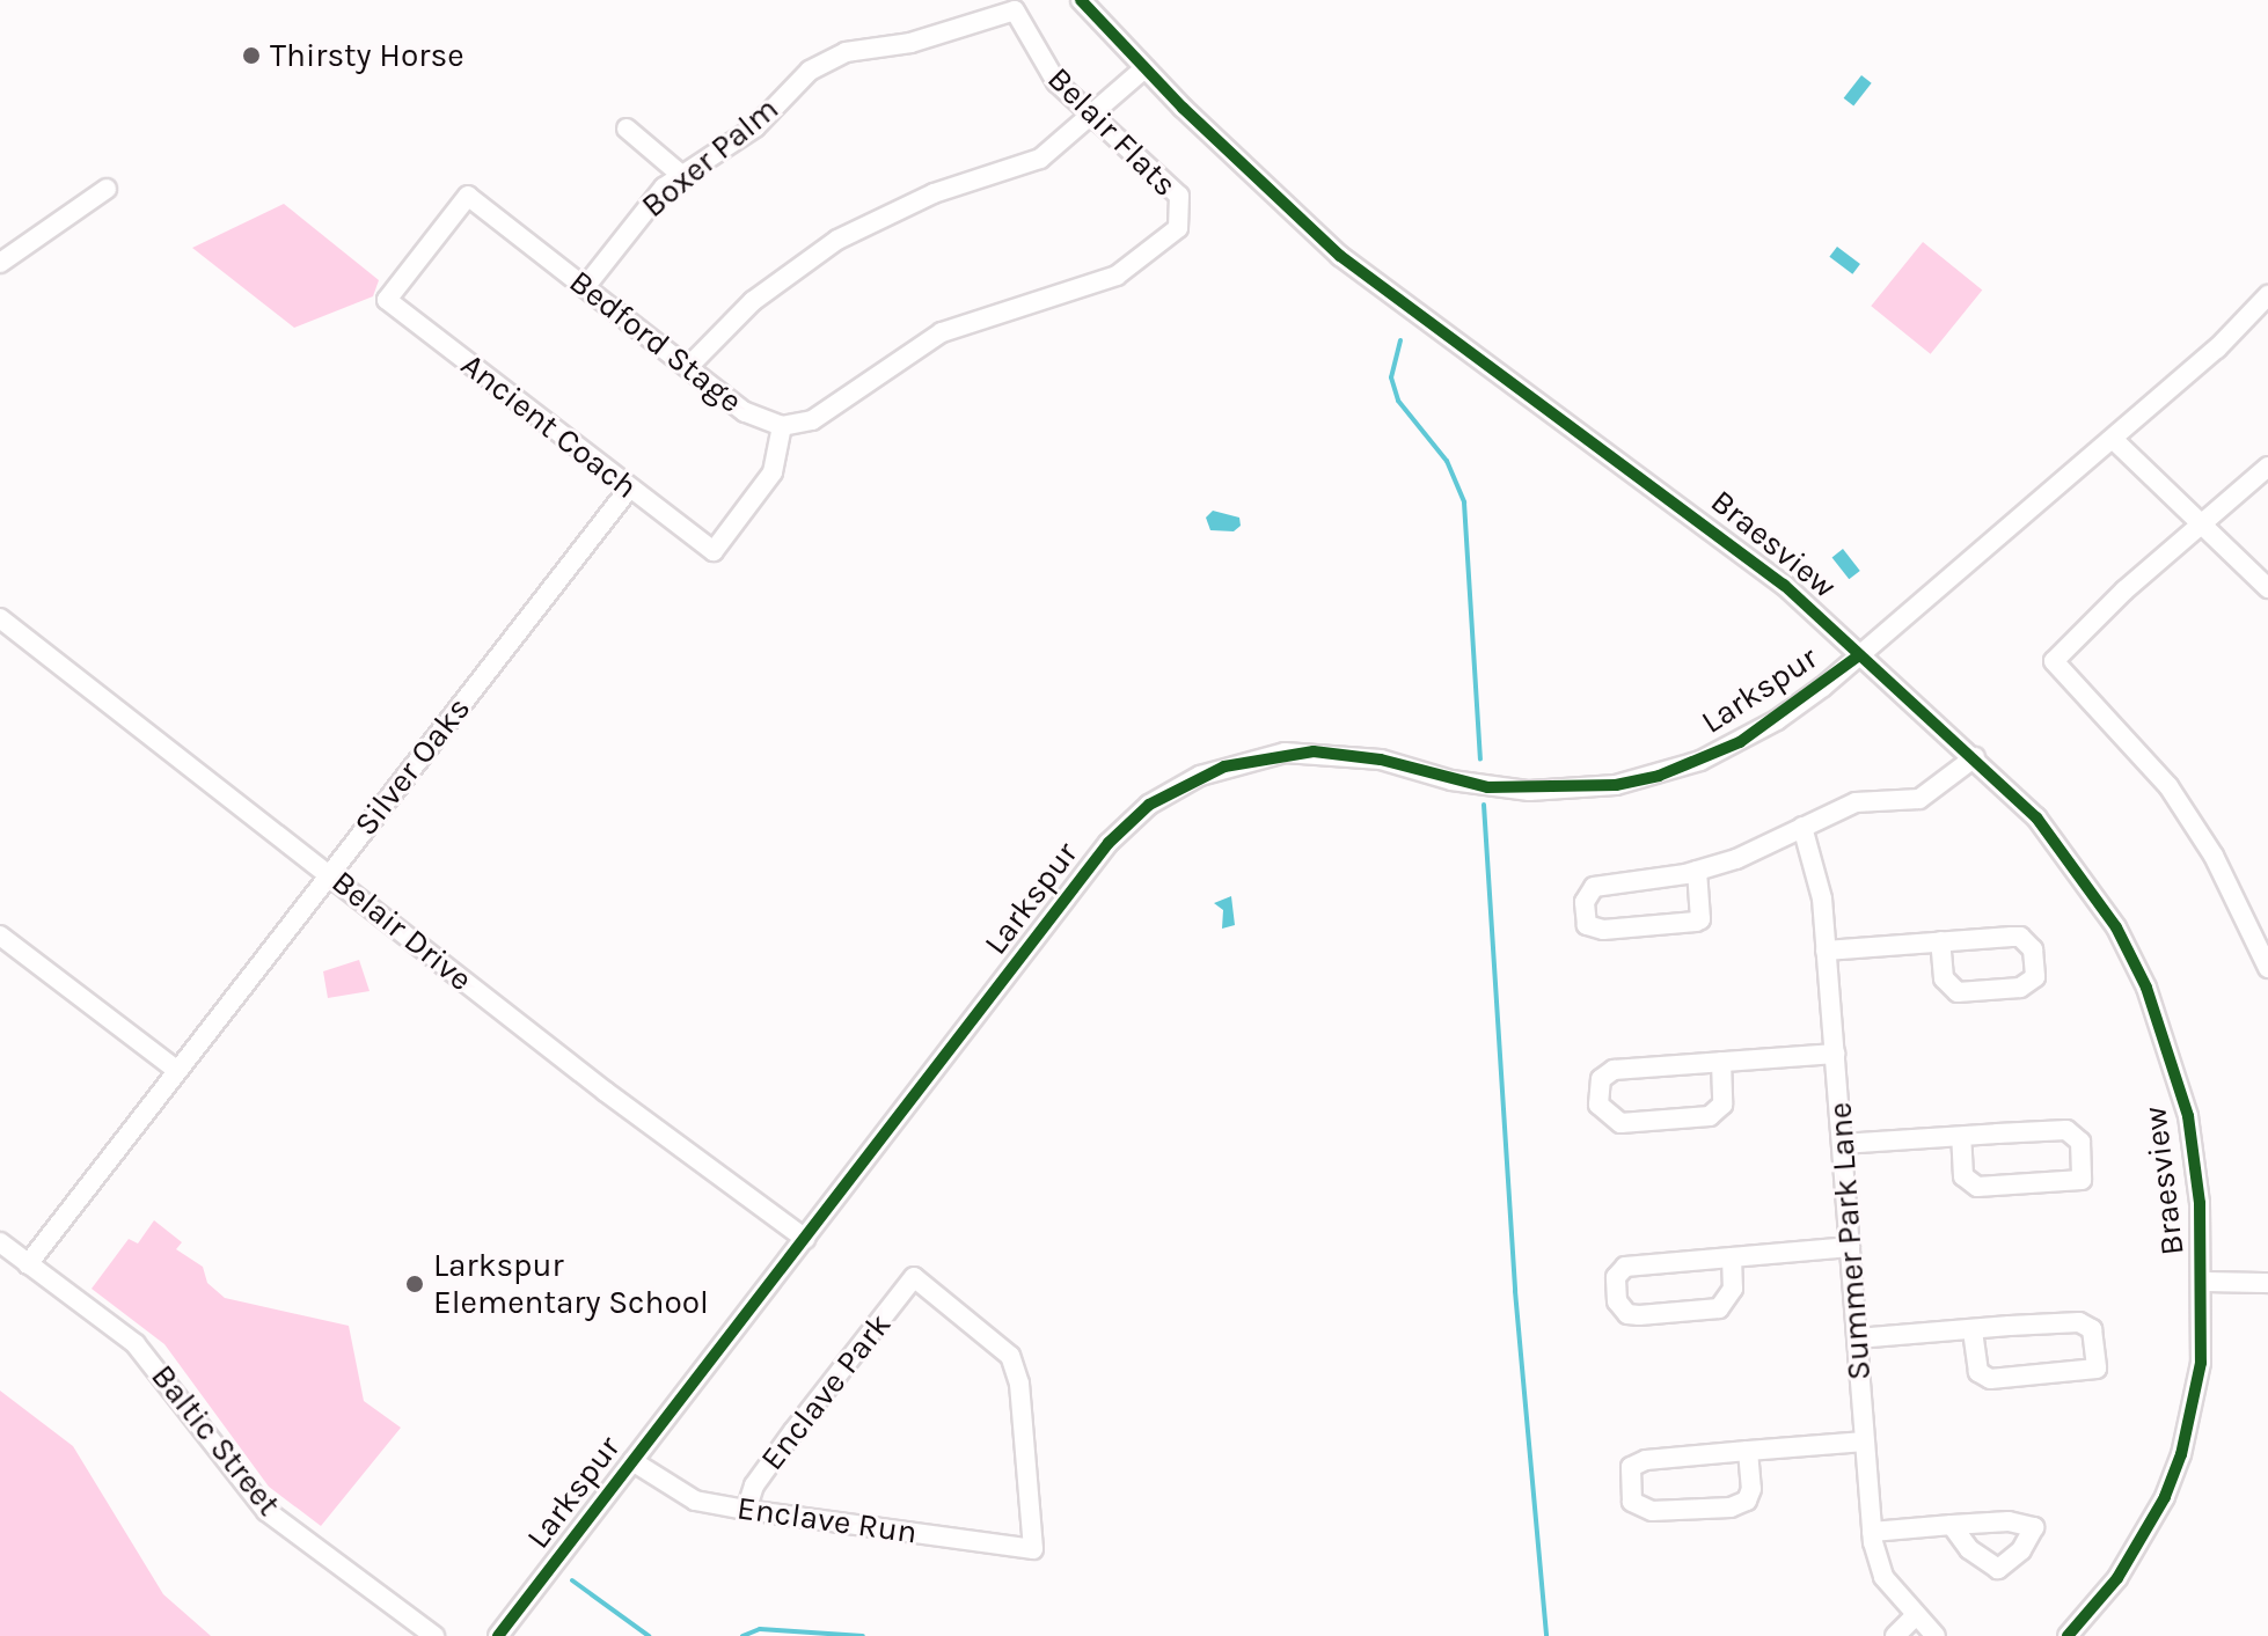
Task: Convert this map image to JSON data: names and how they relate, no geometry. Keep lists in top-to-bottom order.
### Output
{
  "streets": {
    "street": [
      "Belair Flats",
      "Boxer Palm",
      "Bedford Stage",
      "Ancient Coach",
      "Braesview",
      "Larkspur",
      "Silver Oaks",
      "Belair Drive",
      "Summer Park Lane",
      "Enclave Park",
      "Baltic Street",
      "Enclave Run"
    ]
  },
  "crossings": [
    ["Belair Flats", "Boxer Palm"],
    ["Belair Flats", "Bedford Stage"],
    ["Boxer Palm", "Bedford Stage"],
    ["Bedford Stage", "Ancient Coach"],
    ["Ancient Coach", "Silver Oaks"],
    ["Braesview", "Larkspur"],
    ["Larkspur", "Belair Drive"],
    ["Larkspur", "Enclave Run"],
    ["Silver Oaks", "Belair Drive"],
    ["Silver Oaks", "Baltic Street"],
    ["Enclave Park", "Enclave Run"]
  ],
  "places": ["Thirsty Horse", "Larkspur Elementary School"]
}
